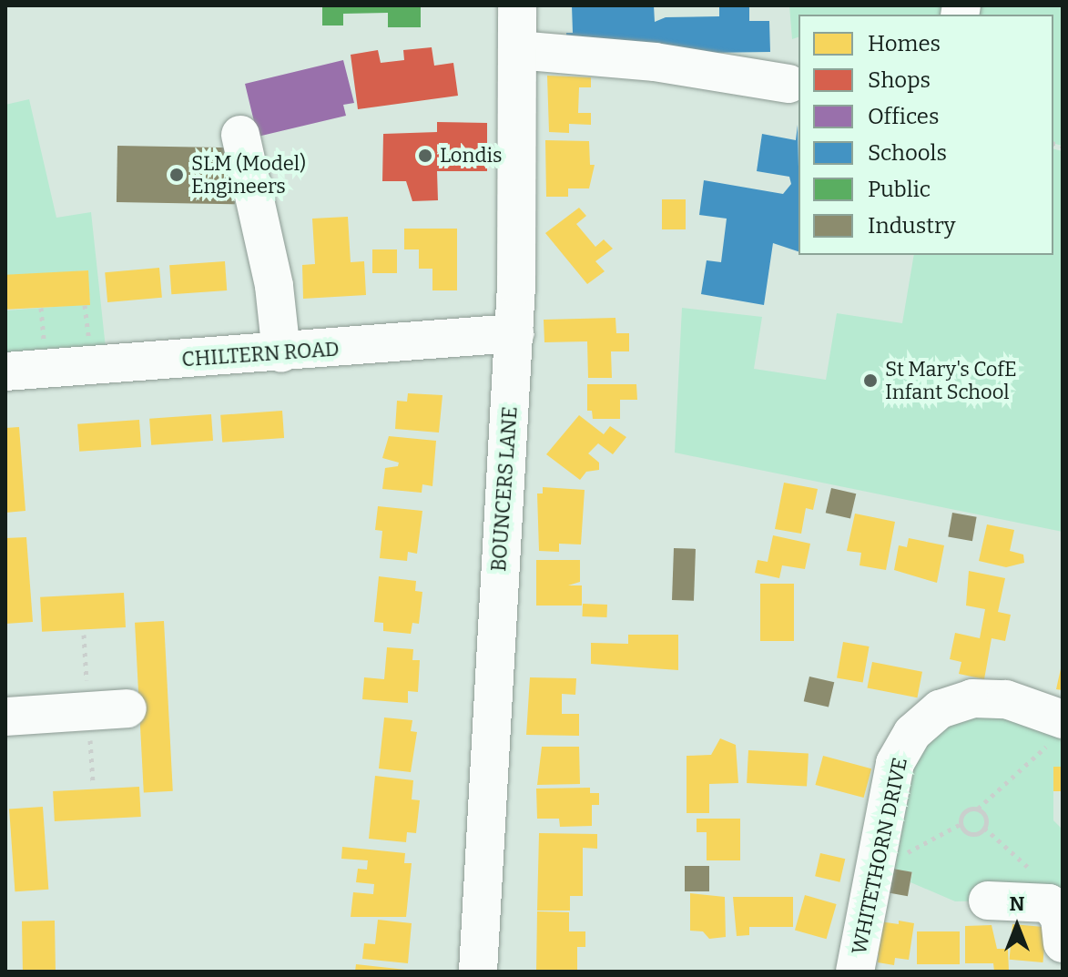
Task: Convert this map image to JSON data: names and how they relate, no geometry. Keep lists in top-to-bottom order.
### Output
{
  "streets": {
    "street": ["CHILTERN ROAD", "BOUNCERS LANE", "WHITETHORN DRIVE"]
  },
  "crossings": [
    ["CHILTERN ROAD", "BOUNCERS LANE"]
  ],
  "places": ["Londis", "SLM (Model) Engineers", "St Mary's CofE Infant School"],
  "legend": [
    "Homes",
    "Shops",
    "Offices",
    "Schools",
    "Public",
    "Industry"
  ],
  "north": "top"
}
